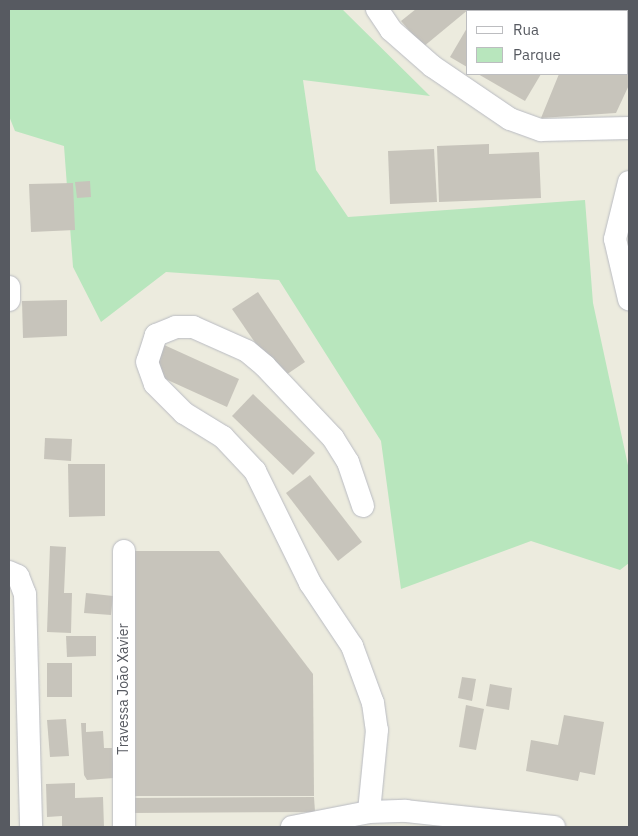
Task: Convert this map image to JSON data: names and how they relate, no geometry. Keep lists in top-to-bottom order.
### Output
{
  "streets": {
    "street": ["Travessa João Xavier"]
  },
  "legend": ["Rua", "Parque"]
}
